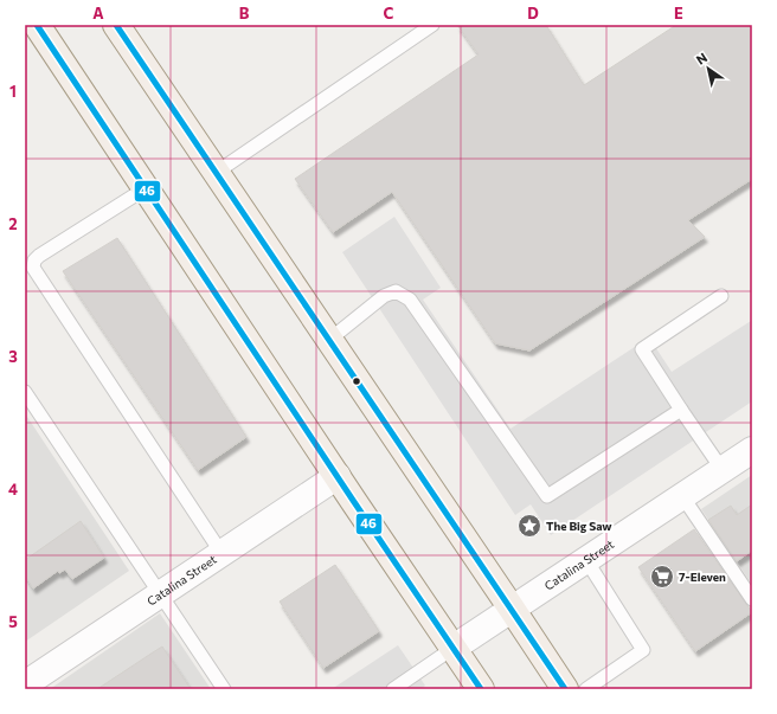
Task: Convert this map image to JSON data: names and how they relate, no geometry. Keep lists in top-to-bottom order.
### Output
{
  "streets": {
    "street": ["Catalina Street"]
  },
  "places": {
    "place": ["The Big Saw"],
    "supermarket": ["7-Eleven"]
  },
  "lines": ["transit line 46"],
  "north": "top left",
  "grid": {
    "columns": [
      "A",
      "B",
      "C",
      "D",
      "E"
    ],
    "rows": [
      "1",
      "2",
      "3",
      "4",
      "5"
    ]
  }
}
